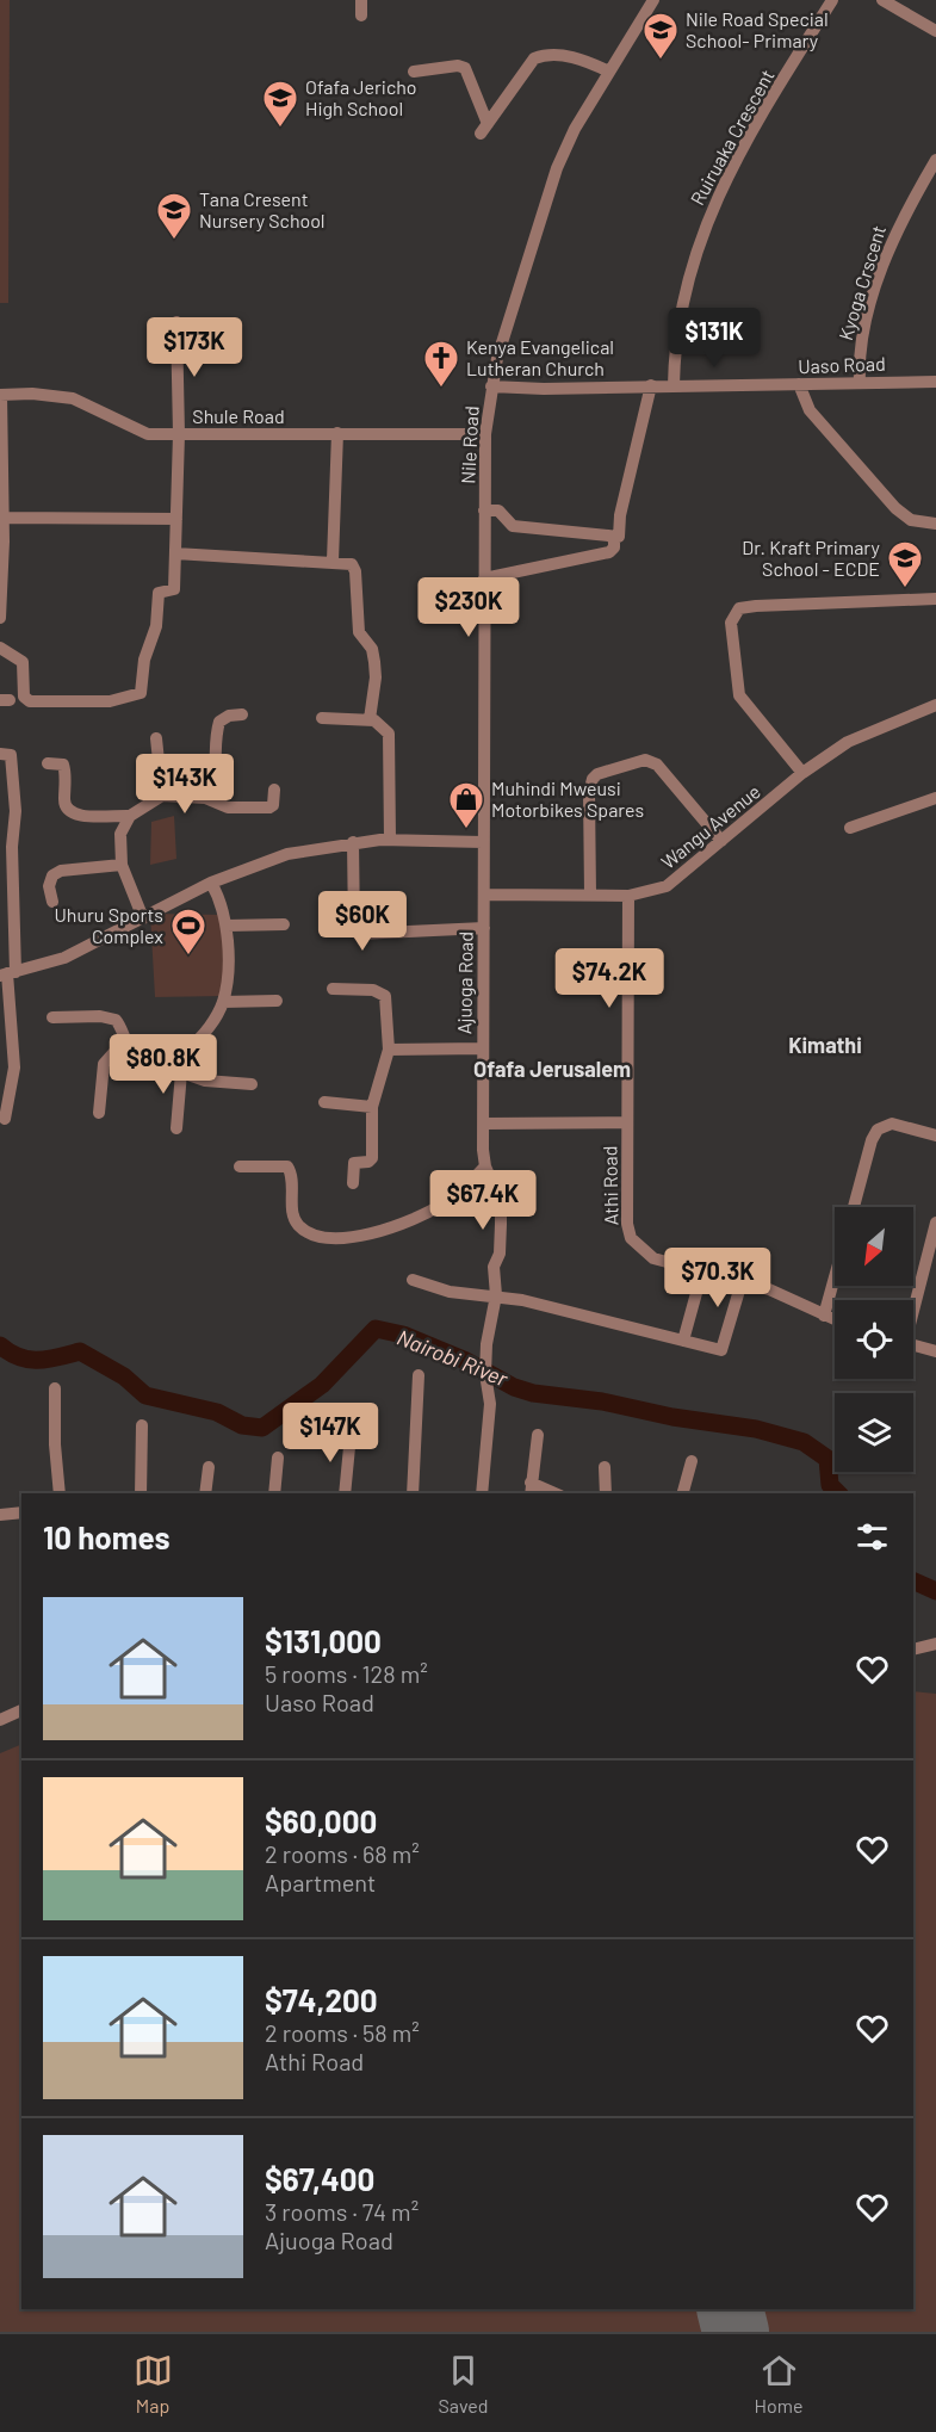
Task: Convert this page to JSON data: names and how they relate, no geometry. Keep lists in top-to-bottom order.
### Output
{
  "streets": {
    "street": [
      "Ruiruaka Crescent",
      "Kyoga Crscent",
      "Uaso Road",
      "Shule Road",
      "Nile Road",
      "Wangu Avenue",
      "Ajuoga Road",
      "Athi Road"
    ]
  },
  "crossings": [
    ["Ruiruaka Crescent", "Uaso Road"],
    ["Kyoga Crscent", "Uaso Road"],
    ["Uaso Road", "Nile Road"],
    ["Shule Road", "Nile Road"],
    ["Nile Road", "Ajuoga Road"],
    ["Wangu Avenue", "Ajuoga Road"],
    ["Wangu Avenue", "Athi Road"]
  ],
  "districts": ["Kimathi", "Ofafa Jerusalem"],
  "water": ["Nairobi River"],
  "places": {
    "school or university": [
      "Nile Road Special School- Primary",
      "Ofafa Jericho High School",
      "Tana Cresent Nursery School",
      "Dr. Kraft Primary School - ECDE"
    ],
    "church": ["Kenya Evangelical Lutheran Church"],
    "shop": ["Muhindi Mweusi Motorbikes Spares"],
    "sports": ["Uhuru Sports Complex"]
  },
  "north": "bottom left",
  "page": {
    "price": [
      "$131K",
      "$173K",
      "$230K",
      "$143K",
      "$60K",
      "$74.2K",
      "$80.8K",
      "$67.4K",
      "$70.3K",
      "$147K"
    ],
    "heading": "10 homes",
    "list": [
      {
        "name": "$131,000",
        "note": "5 rooms · 128 m² · Uaso Road"
      },
      {
        "name": "$60,000",
        "note": "2 rooms · 68 m² · Apartment"
      },
      {
        "name": "$74,200",
        "note": "2 rooms · 58 m² · Athi Road"
      },
      {
        "name": "$67,400",
        "note": "3 rooms · 74 m² · Ajuoga Road"
      }
    ],
    "tabs": ["Map", "Saved", "Home"]
  }
}
